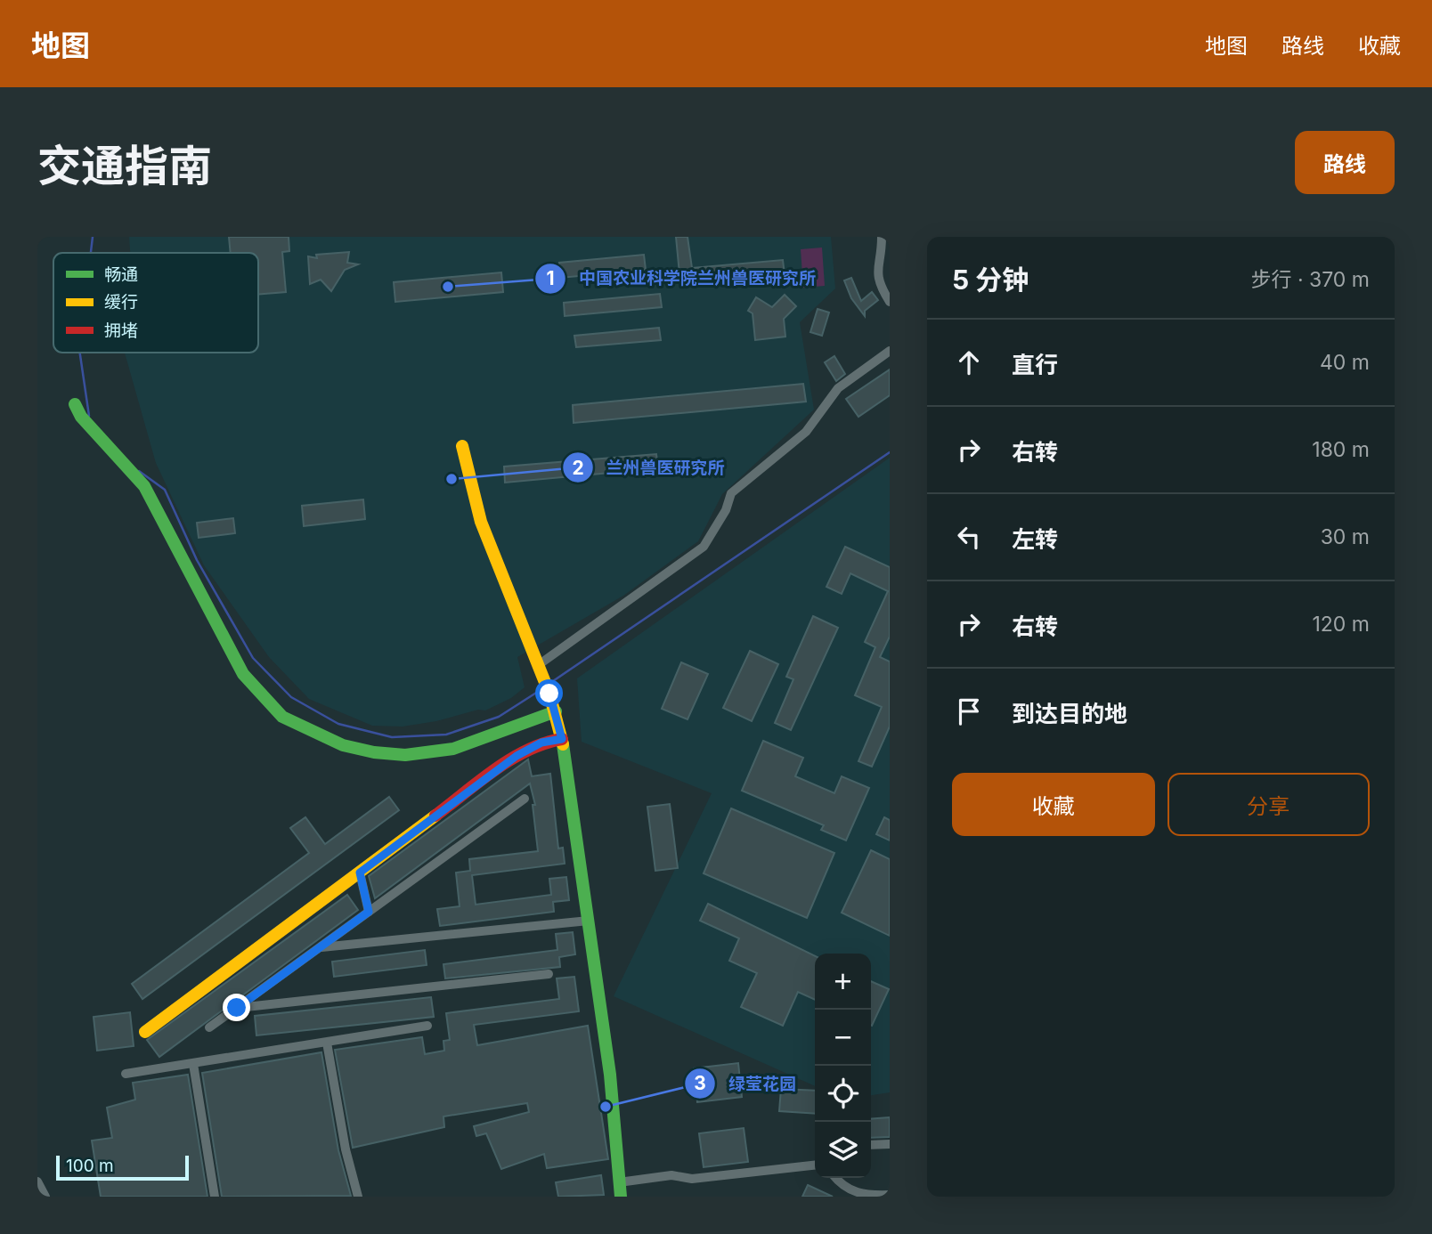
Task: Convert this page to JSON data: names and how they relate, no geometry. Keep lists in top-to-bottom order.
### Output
{
  "places": ["中国农业科学院兰州兽医研究所", "兰州兽医研究所", "绿莹花园"],
  "legend": ["畅通", "缓行", "拥堵"],
  "scale_bar": "100 m",
  "page": {
    "header": "地图",
    "nav": ["地图", "路线", "收藏"],
    "title": "交通指南",
    "buttons": [
      "路线",
      ["收藏", "分享"]
    ],
    "heading": ["5 分钟", "步行 · 370 m"],
    "list": [
      ["直行", "40 m"],
      ["右转", "180 m"],
      ["左转", "30 m"],
      ["右转", "120 m"],
      "到达目的地"
    ],
    "map_buttons": ["+", "−"],
    "scale": "100 m"
  }
}
